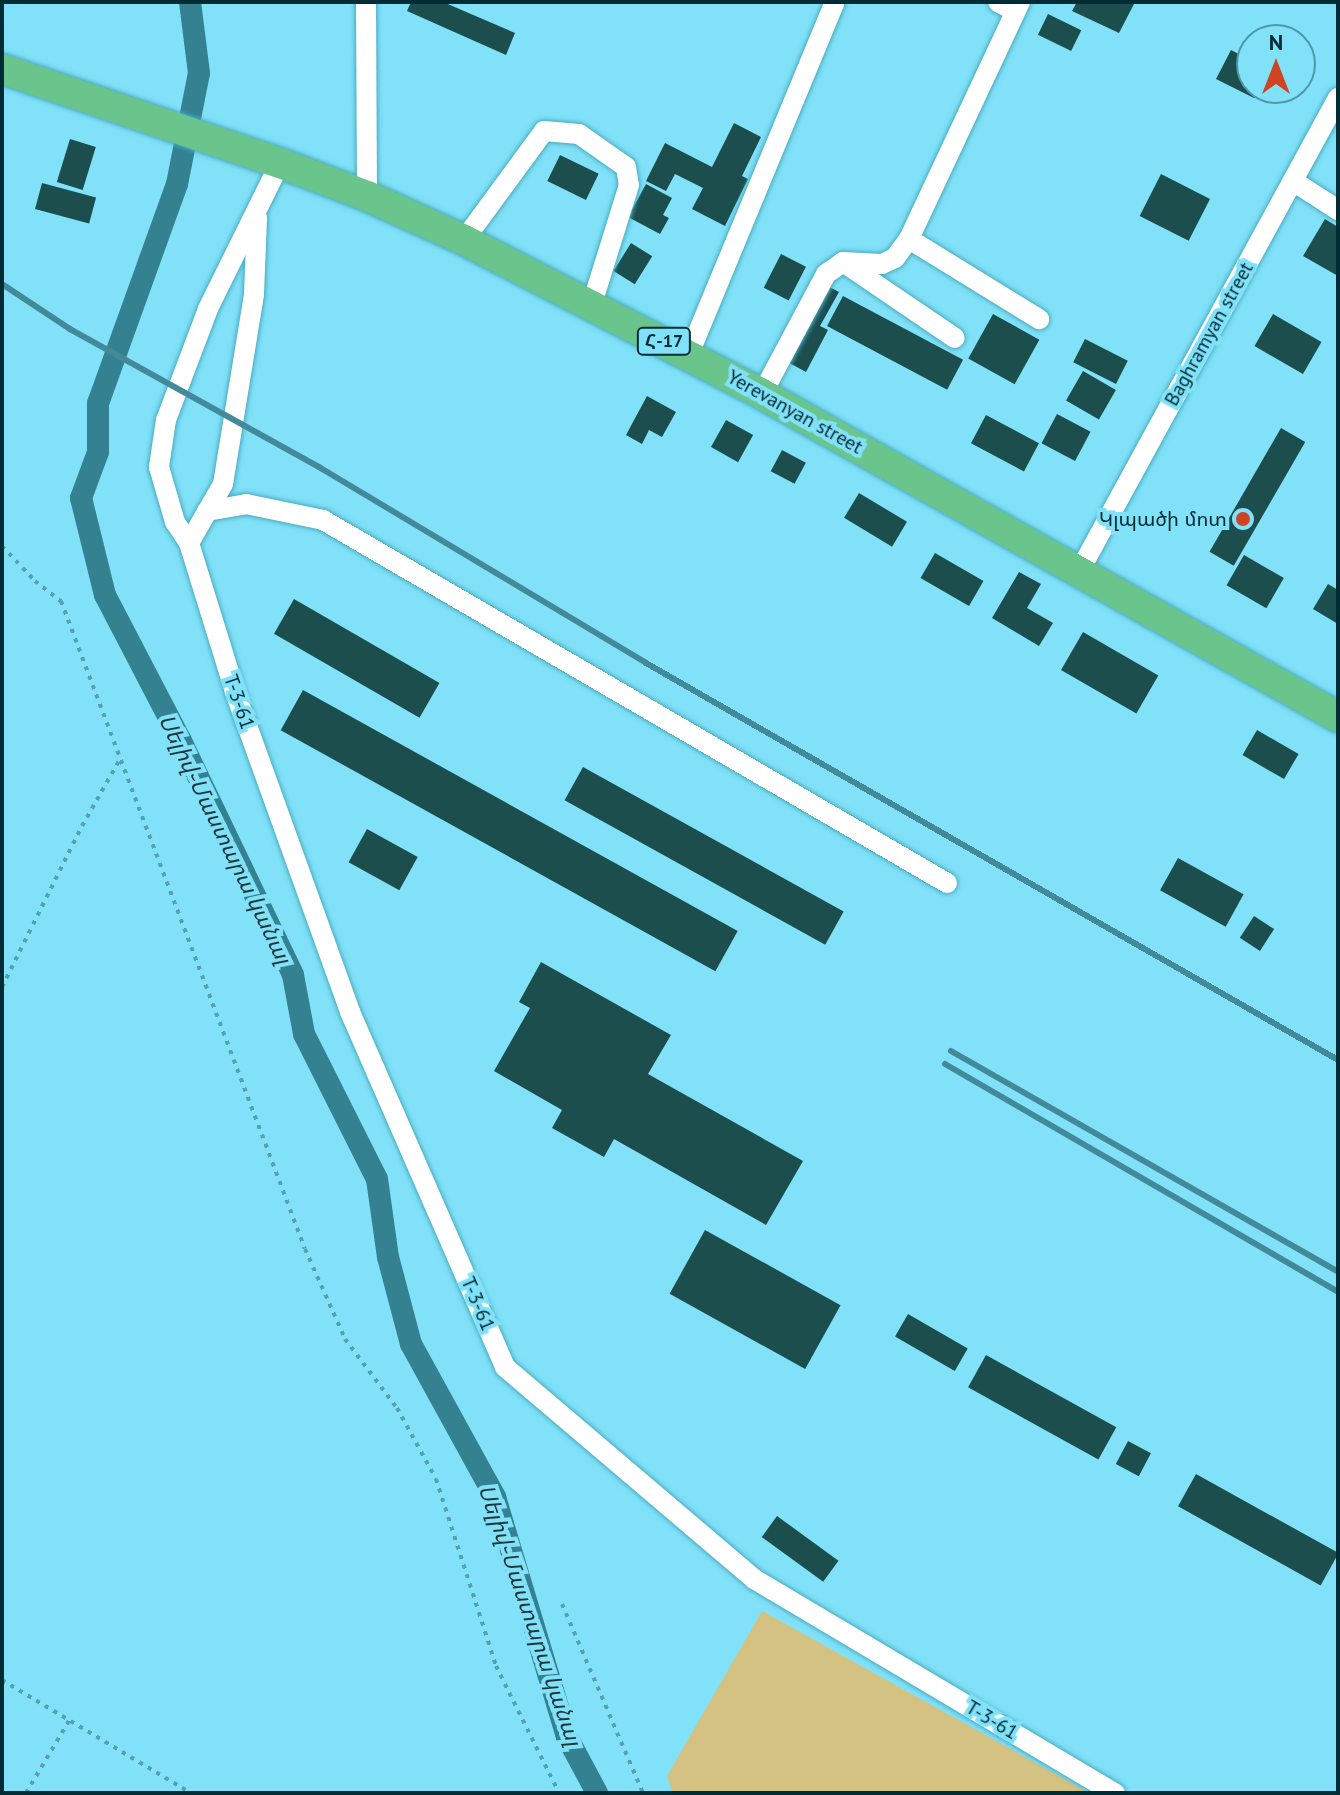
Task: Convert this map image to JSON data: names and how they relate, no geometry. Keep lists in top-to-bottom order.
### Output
{
  "streets": {
    "highway": ["Հ-17", "Yerevanyan street"],
    "street": ["Baghramyan street", "T-3-61"]
  },
  "crossings": [
    ["Baghramyan street", "Yerevanyan street"],
    ["Yerevanyan street", "T-3-61"]
  ],
  "water": ["Սելիվ֊Մաստարա կանալ"],
  "places": ["Կլպածի մոտ"],
  "north": "top"
}
